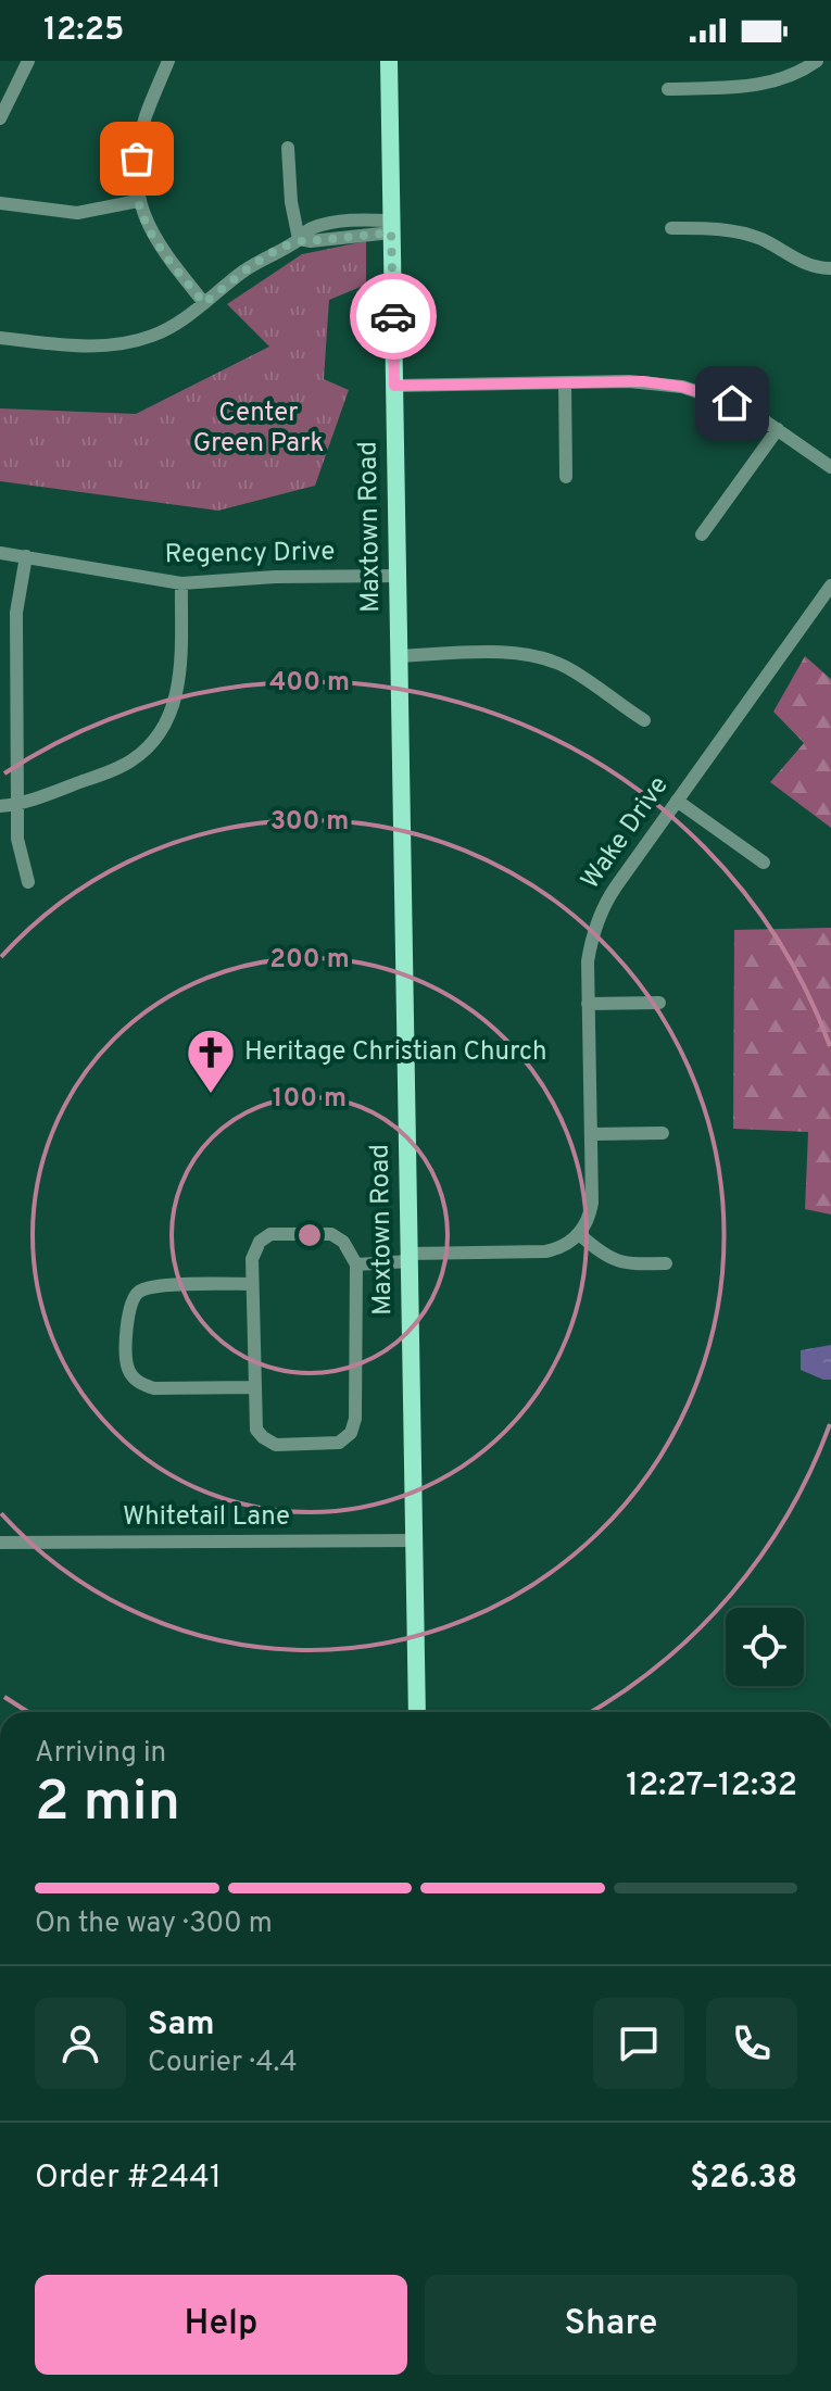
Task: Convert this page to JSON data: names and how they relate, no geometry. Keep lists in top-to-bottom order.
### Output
{
  "streets": {
    "main road": ["Maxtown Road"],
    "street": ["Regency Drive", "Wake Drive", "Whitetail Lane"]
  },
  "crossings": [
    ["Maxtown Road", "Regency Drive"],
    ["Maxtown Road", "Whitetail Lane"]
  ],
  "parks": ["Center Green Park"],
  "places": {
    "church": ["Heritage Christian Church"]
  },
  "page": {
    "status": "12:25",
    "heading": ["2 min", "Arriving in", "12:27–12:32"],
    "panel": [
      "Sam",
      "Courier · 4.4",
      "Order #2441",
      "$26.38"
    ],
    "bar": "On the way · 300 m",
    "buttons": ["Help", "Share"]
  },
  "rings": [
    "400 m",
    "300 m",
    "200 m",
    "100 m"
  ]
}
